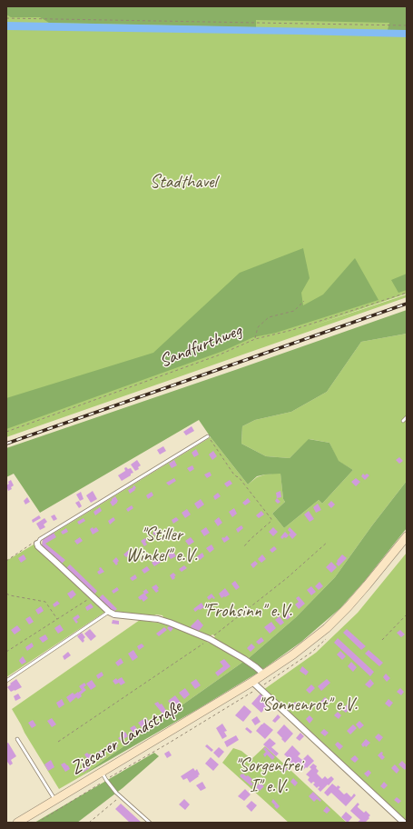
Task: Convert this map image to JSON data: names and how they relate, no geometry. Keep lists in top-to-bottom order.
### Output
{
  "streets": {
    "main road": ["Ziesarer Landstraße"],
    "path": ["Sandfurthweg"]
  },
  "parks": [
    "Stadthavel",
    "\"Stiller Winkel\" e.V.",
    "\"Frohsinn\" e.V.",
    "\"Sonnenrot\" e.V.",
    "\"Sorgenfrei I\" e.V."
  ]
}
